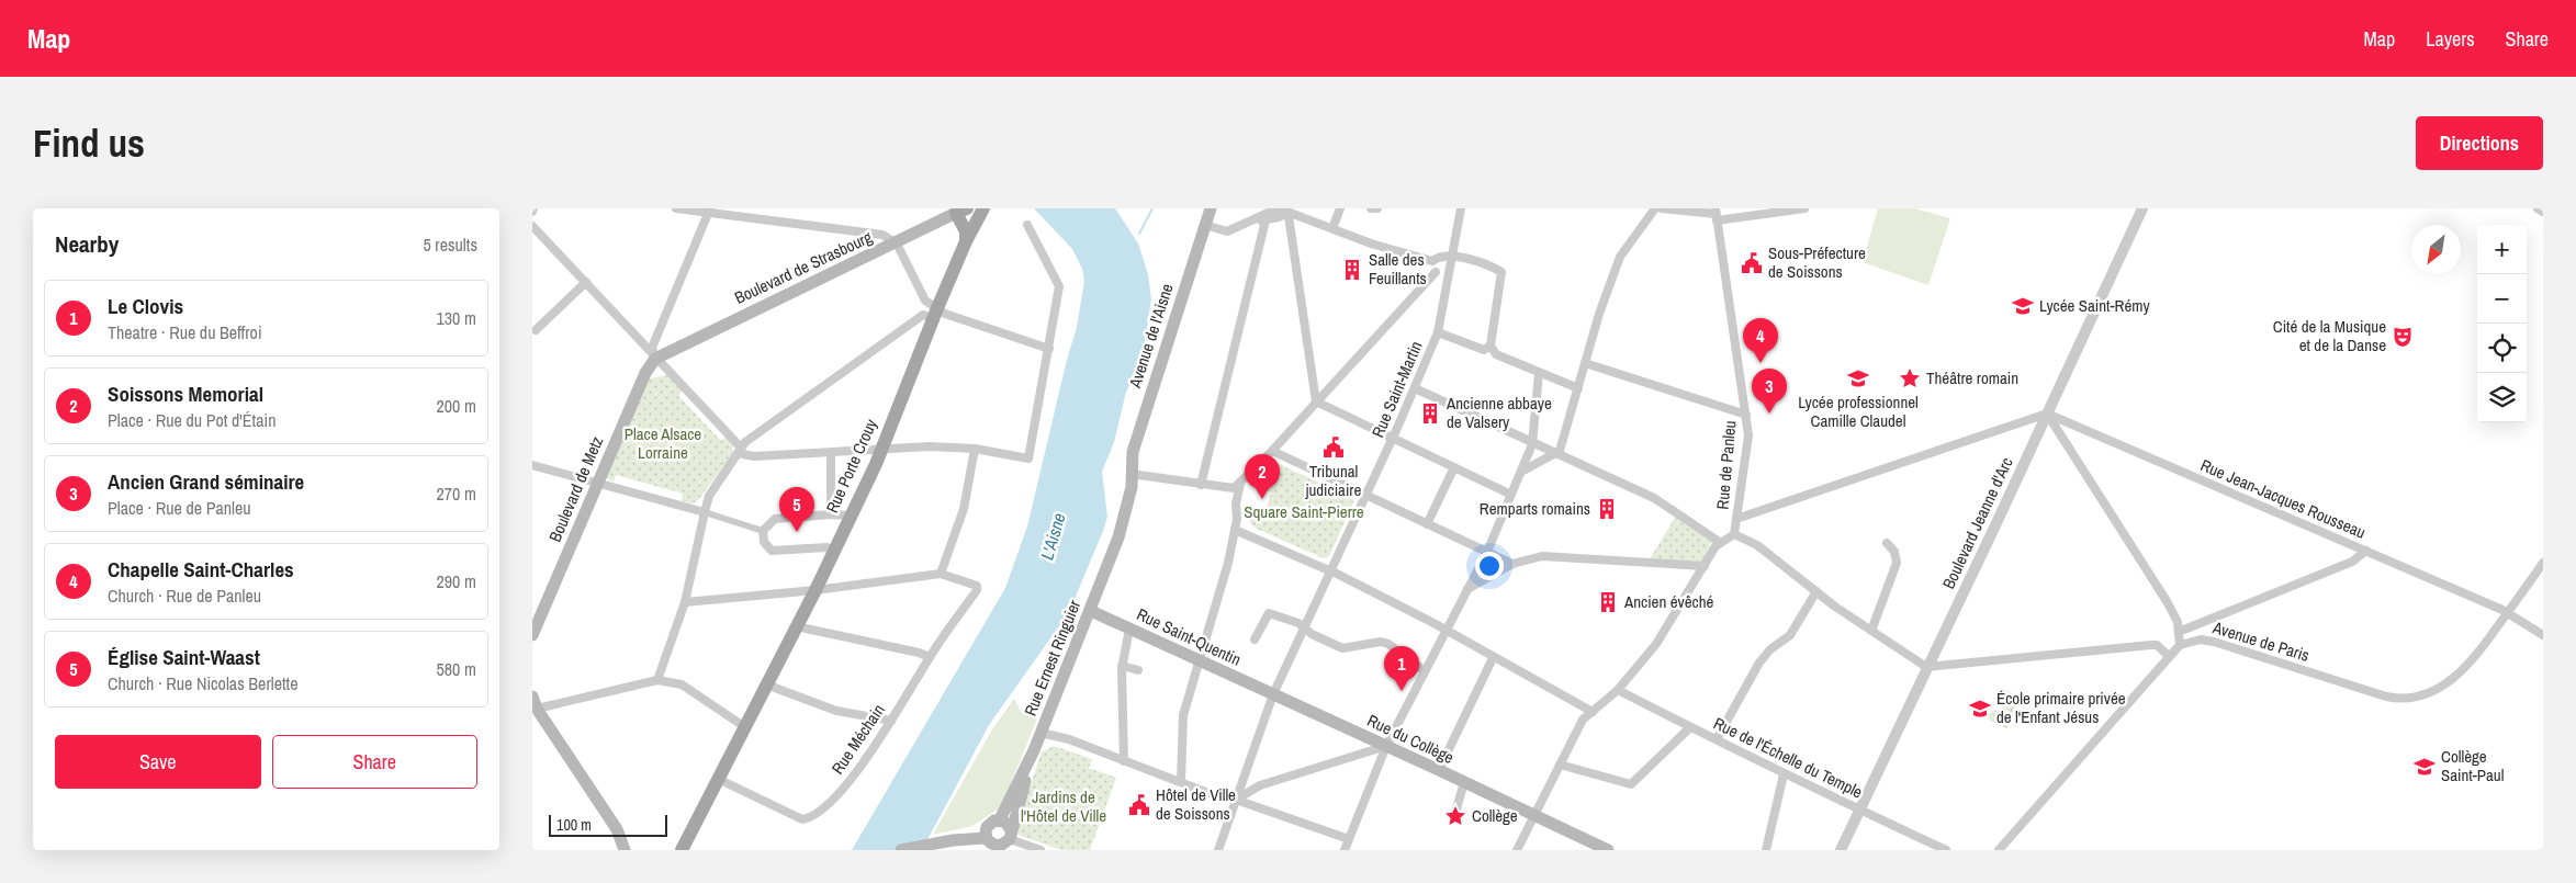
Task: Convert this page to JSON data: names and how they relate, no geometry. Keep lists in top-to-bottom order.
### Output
{
  "streets": {
    "main road": [
      "Boulevard de Strasbourg",
      "Avenue de l'Aisne",
      "Rue Porte Crouy",
      "Boulevard de Metz",
      "Rue Saint-Quentin",
      "Rue Ernest Ringuier",
      "Rue du Collège"
    ],
    "street": [
      "Rue Saint-Martin",
      "Rue de Panleu",
      "Rue Jean-Jacques Rousseau",
      "Boulevard Jeanne d'Arc",
      "Avenue de Paris",
      "Rue Méchain",
      "Rue de l'Échelle du Temple"
    ]
  },
  "crossings": [
    ["Boulevard de Strasbourg", "Boulevard de Metz"],
    ["Avenue de l'Aisne", "Rue Ernest Ringuier"],
    ["Rue Saint-Martin", "Rue Saint-Quentin"],
    ["Rue Saint-Martin", "Rue du Collège"],
    ["Rue Porte Crouy", "Rue Méchain"],
    ["Rue Jean-Jacques Rousseau", "Boulevard Jeanne d'Arc"],
    ["Rue Jean-Jacques Rousseau", "Avenue de Paris"],
    ["Boulevard Jeanne d'Arc", "Rue de l'Échelle du Temple"],
    ["Rue Saint-Quentin", "Rue Ernest Ringuier"],
    ["Rue Saint-Quentin", "Rue du Collège"]
  ],
  "water": ["L'Aisne"],
  "parks": ["Place Alsace Lorraine", "Square Saint-Pierre", "Jardins de l'Hôtel de Ville"],
  "places": {
    "public building": ["Sous-Préfecture de Soissons", "Tribunal judiciaire", "Hôtel de Ville de Soissons"],
    "building": [
      "Salle des Feuillants",
      "Ancienne abbaye de Valsery",
      "Remparts romains",
      "Ancien évêché"
    ],
    "school or university": [
      "Lycée Saint-Rémy",
      "Lycée professionnel Camille Claudel",
      "École primaire privée de l'Enfant Jésus",
      "Collège Saint-Paul"
    ],
    "theatre": ["Cité de la Musique et de la Danse"],
    "place": ["Théâtre romain", "Collège"]
  },
  "scale_bar": "100 m",
  "north": "bottom left",
  "page": {
    "header": "Map",
    "nav": ["Map", "Layers", "Share"],
    "buttons": [
      "Directions",
      ["Save", "Share"]
    ],
    "title": "Find us",
    "heading": ["Nearby", "5 results"],
    "map_buttons": ["+", "−"],
    "list": [
      {
        "mark": "1",
        "name": "Le Clovis",
        "note": "Theatre · Rue du Beffroi",
        "value": "130 m"
      },
      {
        "mark": "2",
        "name": "Soissons Memorial",
        "note": "Place · Rue du Pot d'Étain",
        "value": "200 m"
      },
      {
        "mark": "3",
        "name": "Ancien Grand séminaire",
        "note": "Place · Rue de Panleu",
        "value": "270 m"
      },
      {
        "mark": "4",
        "name": "Chapelle Saint-Charles",
        "note": "Church · Rue de Panleu",
        "value": "290 m"
      },
      {
        "mark": "5",
        "name": "Église Saint-Waast",
        "note": "Church · Rue Nicolas Berlette",
        "value": "580 m"
      }
    ],
    "pins": [
      "4",
      "3",
      "2",
      "5",
      "1"
    ],
    "scale": "100 m"
  }
}
